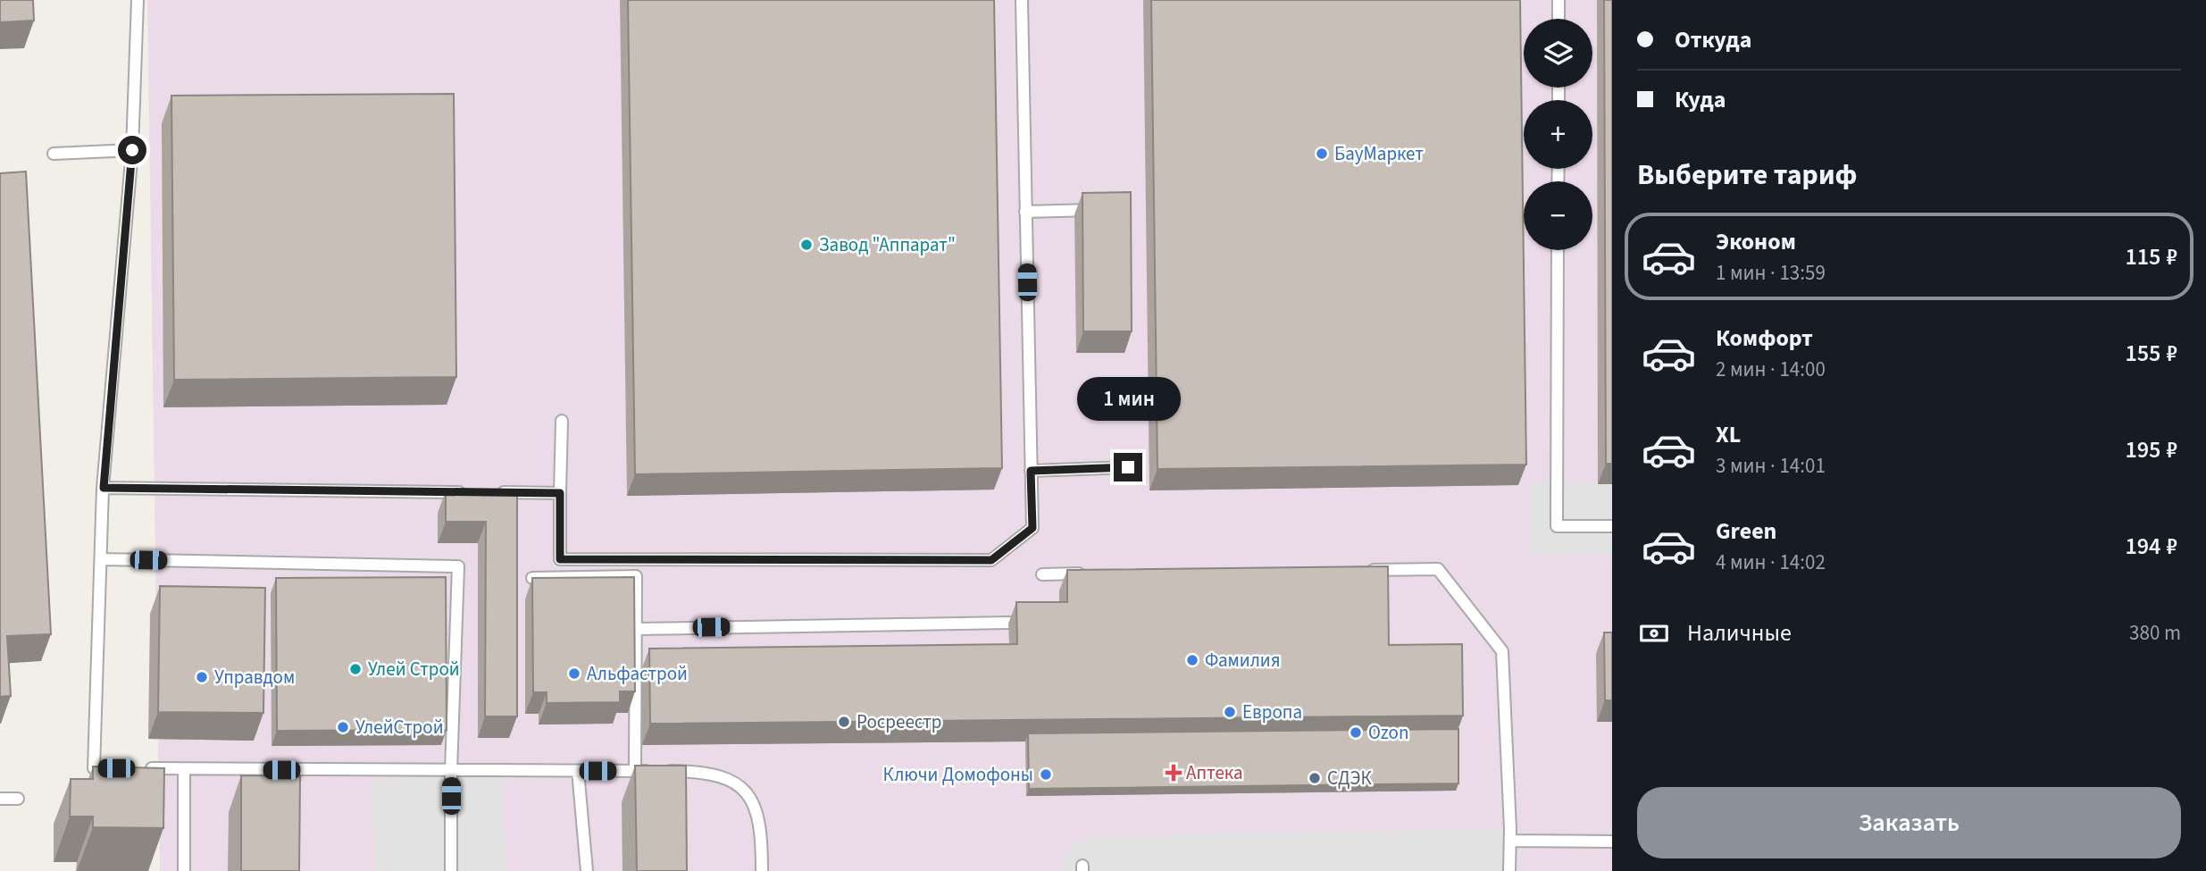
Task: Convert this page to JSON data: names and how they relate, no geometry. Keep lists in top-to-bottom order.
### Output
{
  "places": {
    "other": [
      "БауМаркет",
      "Завод \"Аппарат\"",
      "Фамилия",
      "Улей Строй",
      "Альфастрой",
      "Управдом",
      "Европа",
      "Росреестр",
      "УлейСтрой",
      "Ozon",
      "Ключи Домофоны",
      "СДЭК"
    ],
    "health": ["Аптека"]
  },
  "page": {
    "banner": ["Откуда", "Куда"],
    "map_buttons": ["+", "−"],
    "heading": "Выберите тариф",
    "list": [
      {
        "name": "Эконом",
        "note": "1 мин · 13:59",
        "value": "115 ₽"
      },
      {
        "name": "Комфорт",
        "note": "2 мин · 14:00",
        "value": "155 ₽"
      },
      {
        "name": "XL",
        "note": "3 мин · 14:01",
        "value": "195 ₽"
      },
      {
        "name": "Green",
        "note": "4 мин · 14:02",
        "value": "194 ₽"
      }
    ],
    "bubble": "1 мин",
    "pay": ["Наличные", "380 m"],
    "buttons": "Заказать"
  }
}
